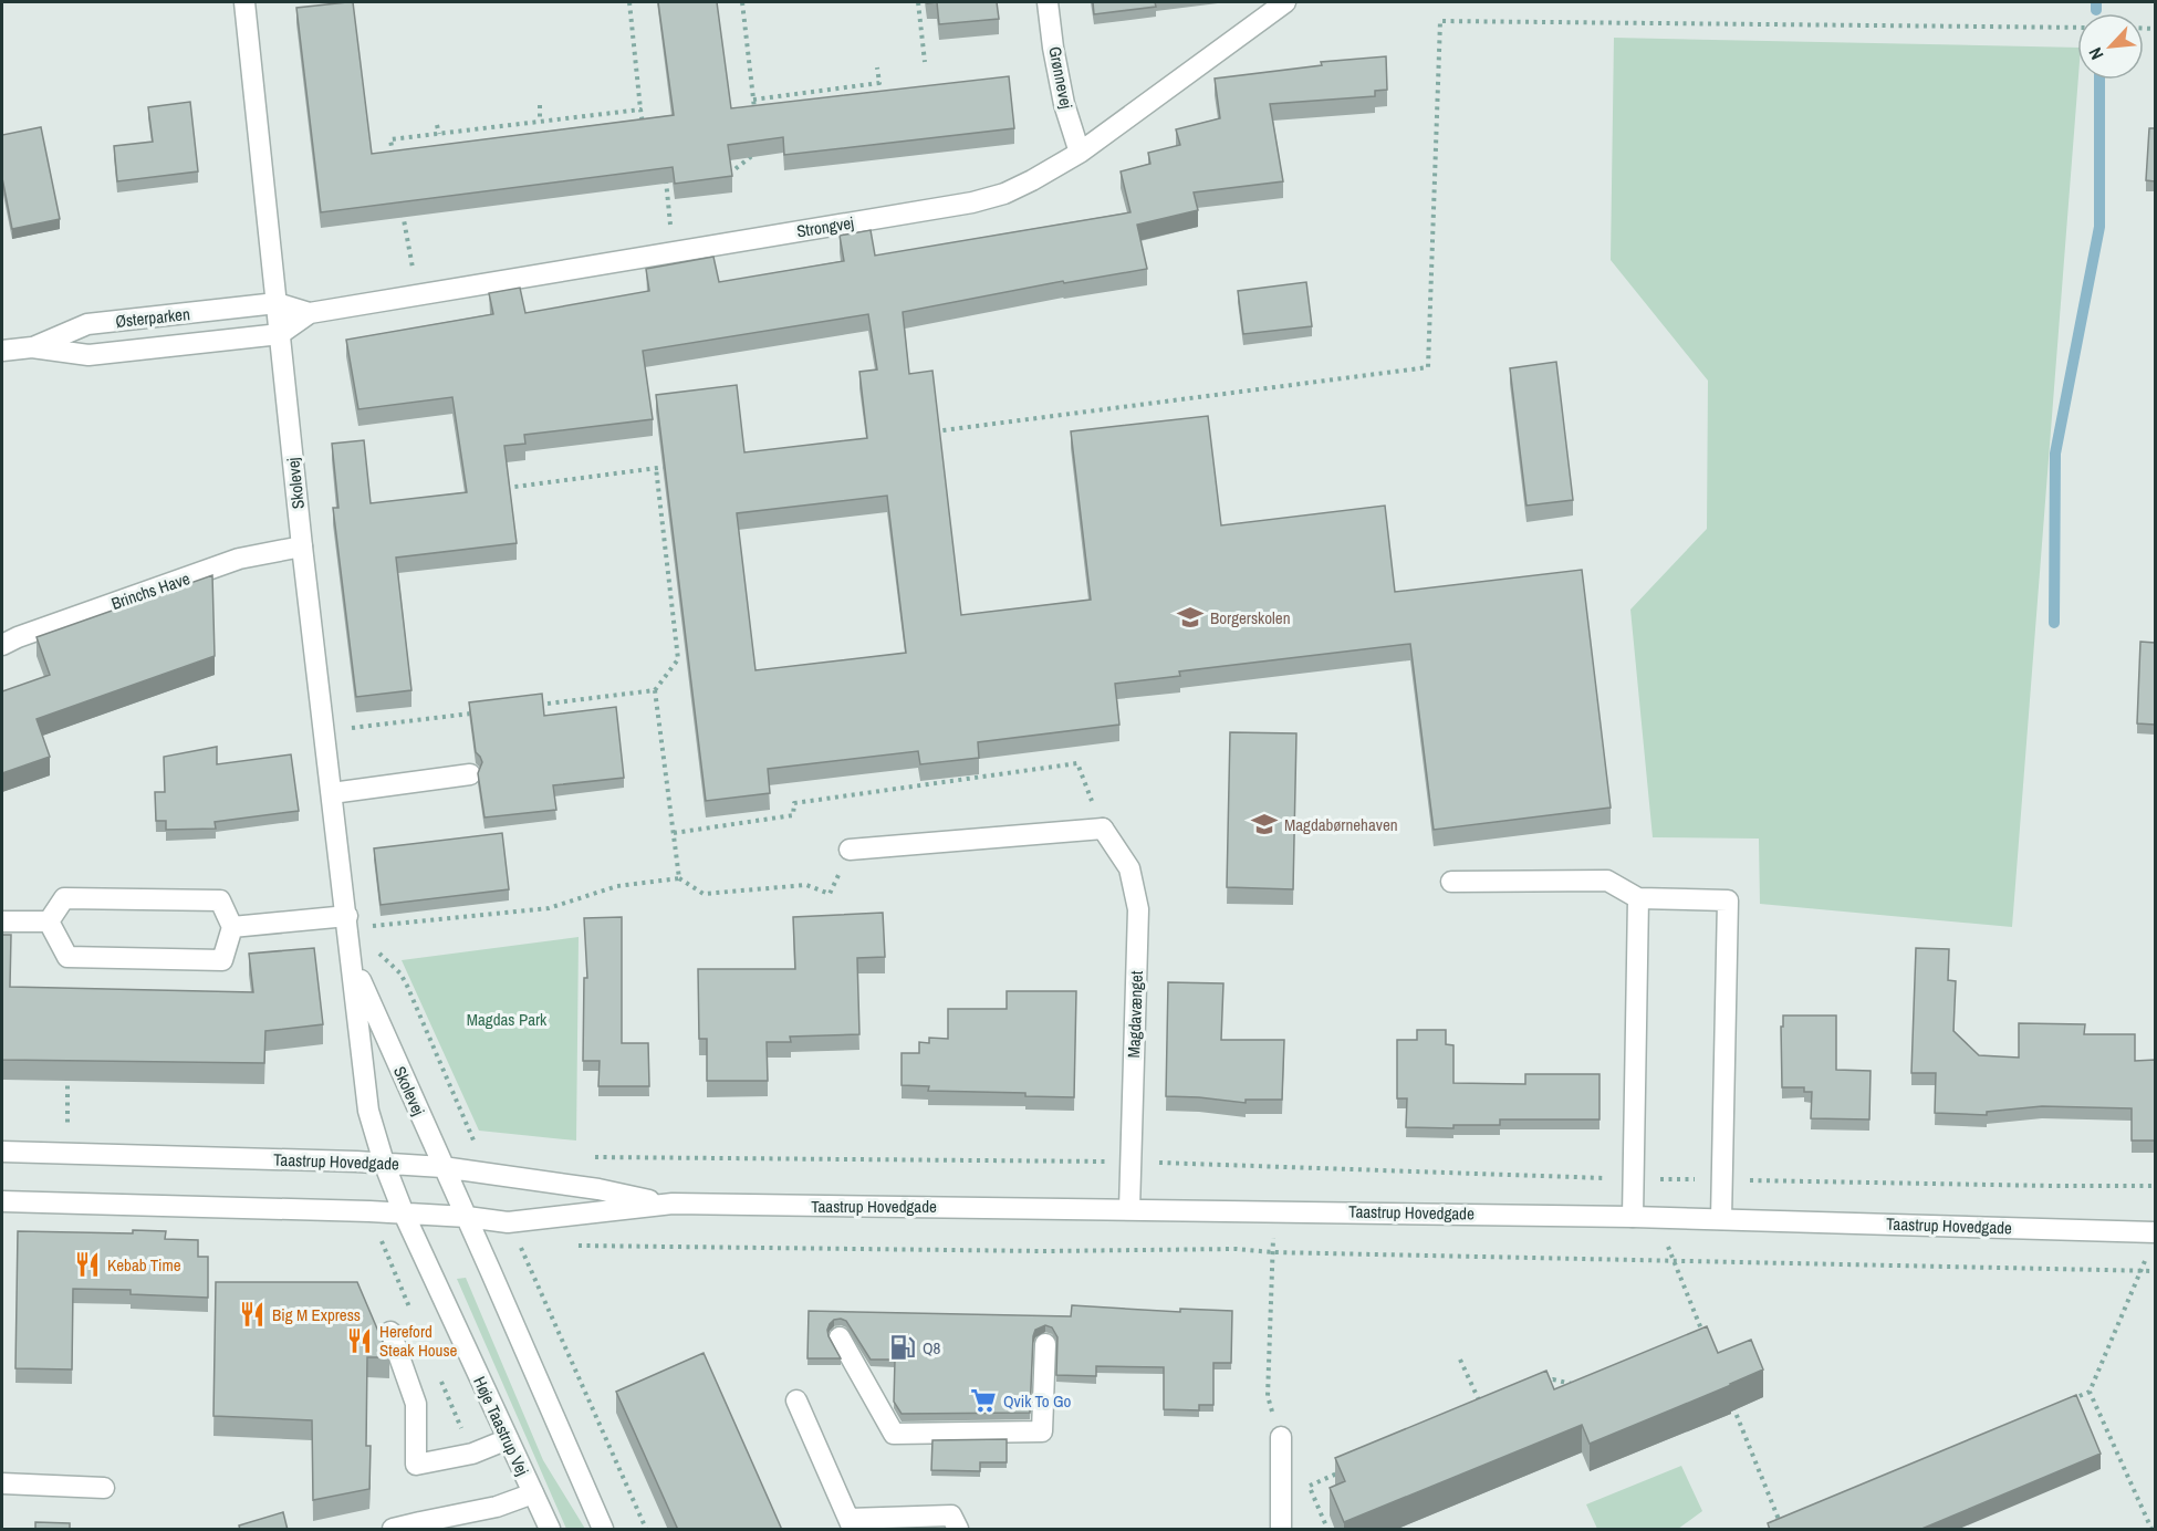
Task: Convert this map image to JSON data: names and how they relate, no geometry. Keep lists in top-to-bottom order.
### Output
{
  "streets": {
    "street": [
      "Grønnevej",
      "Strongvej",
      "Østerparken",
      "Skolevej",
      "Brinchs Have",
      "Magdavænget",
      "Taastrup Hovedgade",
      "Høje Taastrup Vej"
    ]
  },
  "crossings": [
    ["Grønnevej", "Strongvej"],
    ["Strongvej", "Østerparken"],
    ["Strongvej", "Skolevej"],
    ["Østerparken", "Skolevej"],
    ["Skolevej", "Brinchs Have"],
    ["Skolevej", "Taastrup Hovedgade"],
    ["Skolevej", "Høje Taastrup Vej"],
    ["Magdavænget", "Taastrup Hovedgade"],
    ["Taastrup Hovedgade", "Høje Taastrup Vej"]
  ],
  "parks": ["Magdas Park"],
  "places": {
    "school or university": ["Borgerskolen", "Magdabørnehaven"],
    "restaurant": ["Kebab Time", "Big M Express", "Hereford Steak House"],
    "fuel station": ["Q8"],
    "supermarket": ["Qvik To Go"]
  },
  "north": "bottom left"
}
